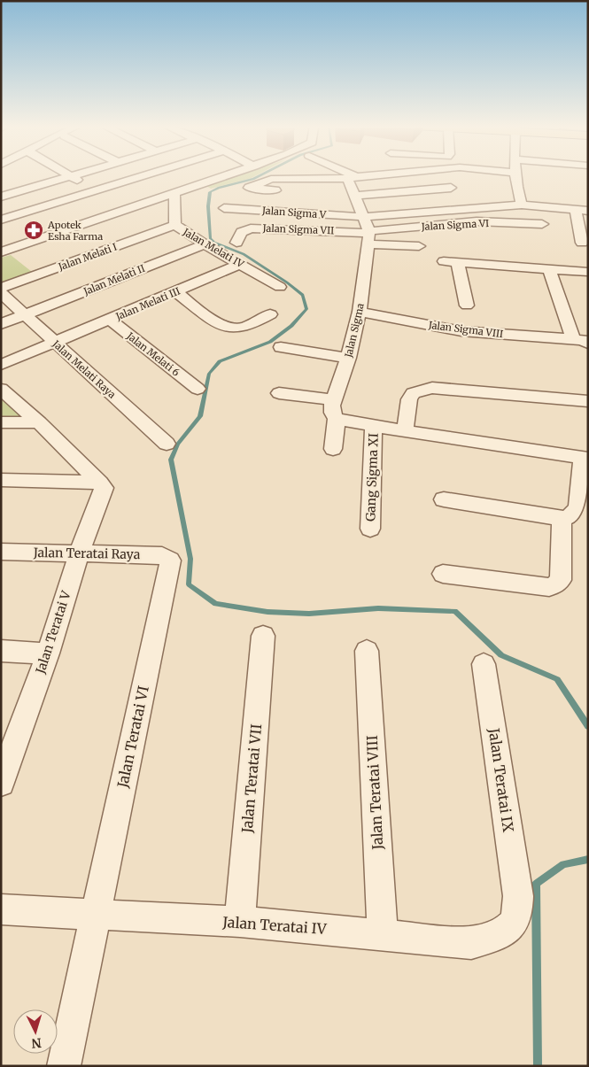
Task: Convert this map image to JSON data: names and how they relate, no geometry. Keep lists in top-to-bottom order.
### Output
{
  "streets": {
    "street": [
      "Jalan Sigma V",
      "Jalan Sigma VI",
      "Jalan Sigma VII",
      "Jalan Melati IV",
      "Jalan Melati I",
      "Jalan Melati II",
      "Jalan Melati III",
      "Jalan Sigma VIII",
      "Jalan Sigma",
      "Jalan Melati 6",
      "Jalan Melati Raya",
      "Gang Sigma XI",
      "Jalan Teratai Raya",
      "Jalan Teratai V",
      "Jalan Teratai VI",
      "Jalan Teratai VII",
      "Jalan Teratai IX",
      "Jalan Teratai VIII",
      "Jalan Teratai IV"
    ]
  },
  "crossings": [
    ["Jalan Sigma V", "Jalan Sigma"],
    ["Jalan Sigma VI", "Jalan Sigma VII"],
    ["Jalan Sigma VI", "Jalan Sigma"],
    ["Jalan Sigma VII", "Jalan Sigma"],
    ["Jalan Melati IV", "Jalan Melati I"],
    ["Jalan Melati IV", "Jalan Melati II"],
    ["Jalan Melati IV", "Jalan Melati III"],
    ["Jalan Melati II", "Jalan Melati Raya"],
    ["Jalan Melati III", "Jalan Melati 6"],
    ["Jalan Melati III", "Jalan Melati Raya"],
    ["Jalan Sigma VIII", "Jalan Sigma"],
    ["Jalan Teratai Raya", "Jalan Teratai V"],
    ["Jalan Teratai Raya", "Jalan Teratai VI"],
    ["Jalan Teratai VI", "Jalan Teratai IV"],
    ["Jalan Teratai VII", "Jalan Teratai IV"],
    ["Jalan Teratai IX", "Jalan Teratai IV"],
    ["Jalan Teratai VIII", "Jalan Teratai IV"]
  ],
  "places": {
    "pharmacy": ["Apotek Esha Farma"]
  },
  "north": "bottom"
}
